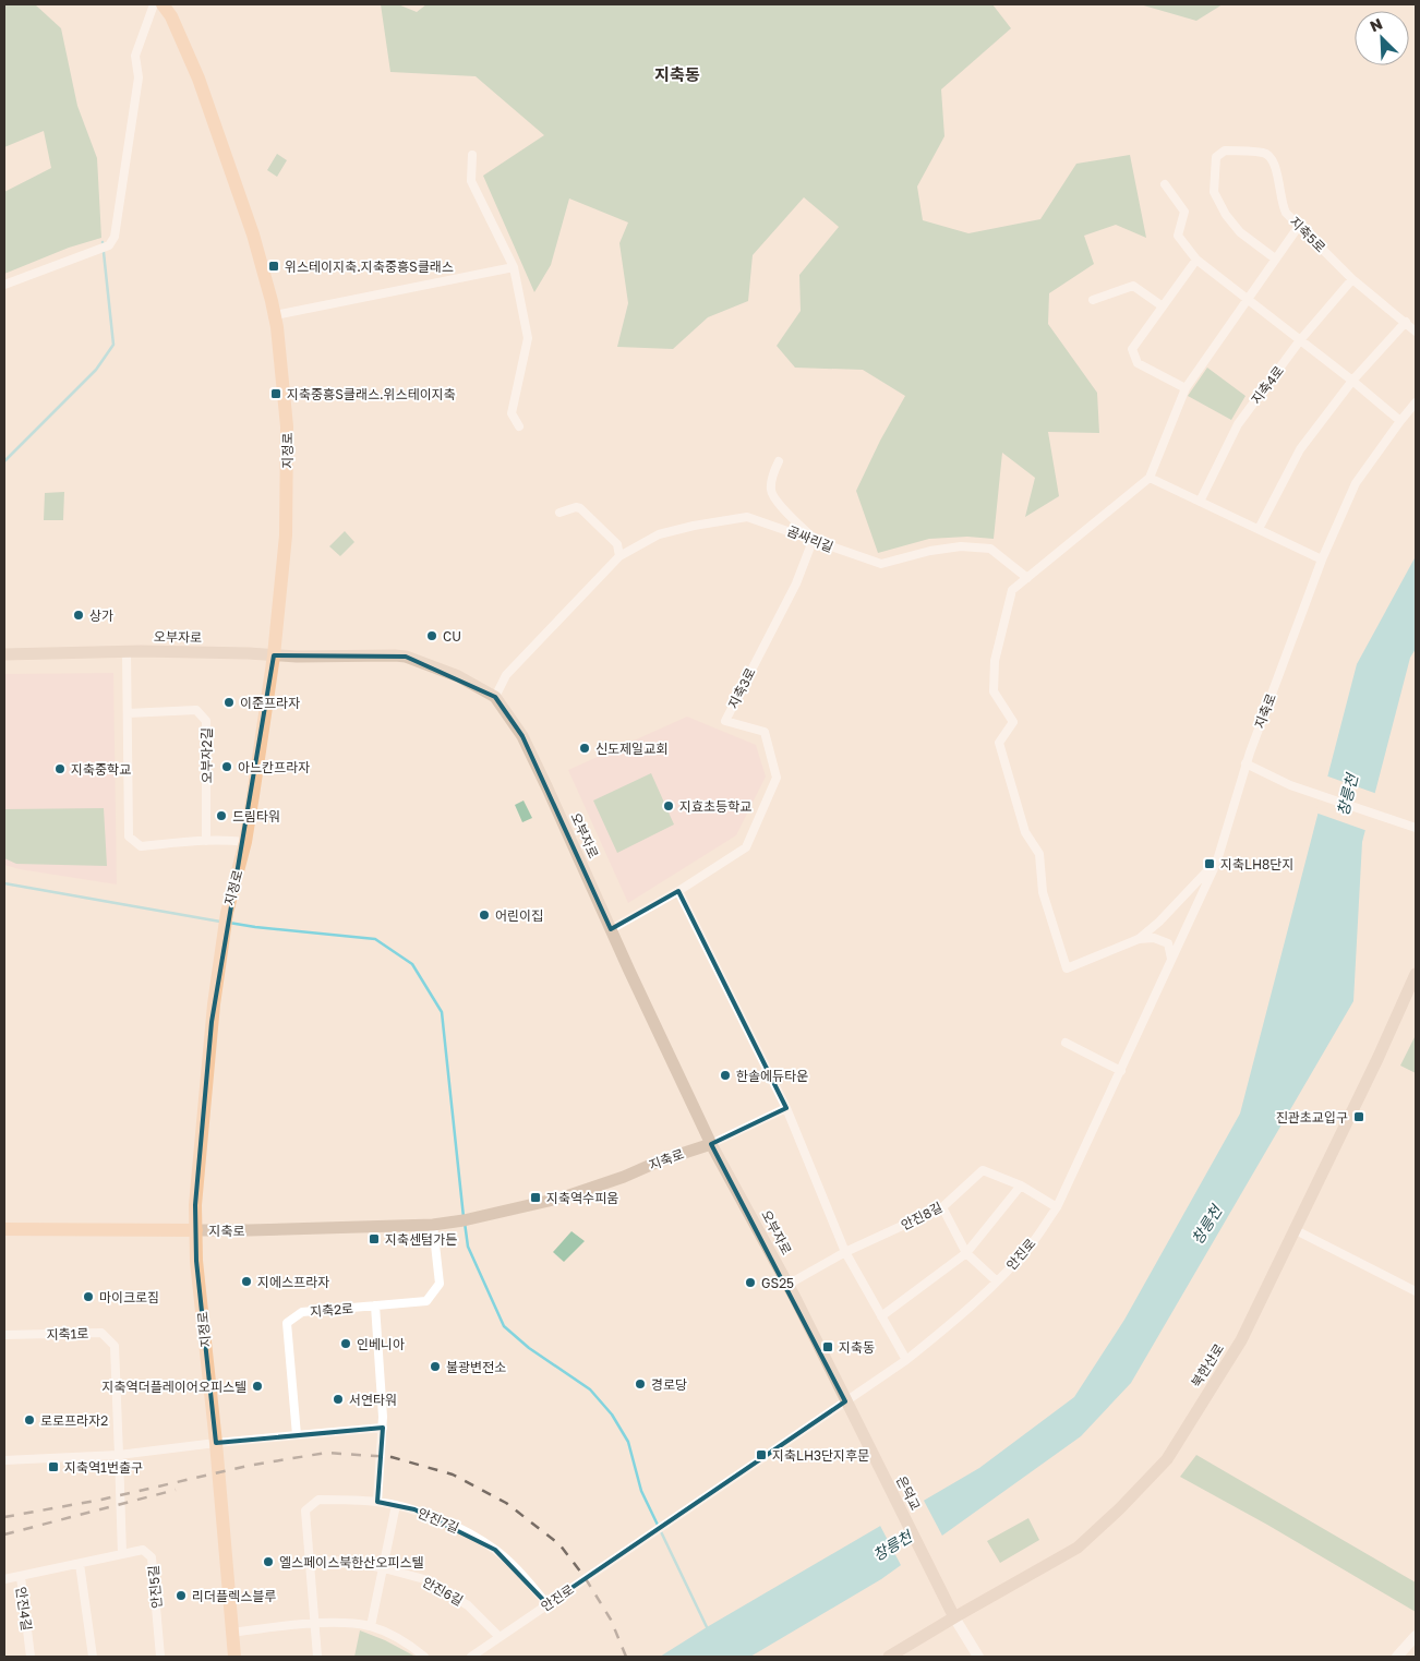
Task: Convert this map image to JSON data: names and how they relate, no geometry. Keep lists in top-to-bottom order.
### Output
{
  "streets": {
    "main road": [
      "지정로",
      "오부자로",
      "지축로",
      "북한산로",
      "은덕교"
    ],
    "street": [
      "지축5로",
      "지축4로",
      "곰싸리길",
      "지축3로",
      "오부자2길",
      "안진8길",
      "안진로",
      "지축2로",
      "지축1로",
      "안진7길",
      "안진5길",
      "안진6길",
      "안진4길"
    ]
  },
  "crossings": [
    ["지축5로", "지축4로"],
    ["지정로", "오부자로"],
    ["지정로", "지축로"],
    ["곰싸리길", "오부자로"],
    ["곰싸리길", "지축3로"],
    ["곰싸리길", "지축로"],
    ["오부자로", "지축3로"],
    ["오부자로", "지축로"],
    ["오부자로", "안진8길"],
    ["오부자로", "안진로"],
    ["오부자로", "은덕교"],
    ["지축로", "안진로"],
    ["지축로", "지축2로"],
    ["안진8길", "안진로"],
    ["안진로", "안진7길"],
    ["안진로", "안진6길"],
    ["지축1로", "안진5길"],
    ["북한산로", "은덕교"],
    ["안진7길", "안진6길"],
    ["안진5길", "안진4길"]
  ],
  "districts": ["지축동"],
  "water": ["창릉천"],
  "places": {
    "transit": [
      "위스테이지축.지축중흥S클래스",
      "지축중흥S클래스.위스테이지축",
      "지축LH8단지",
      "진관초교입구",
      "지축역수피움",
      "지축센텀가든",
      "지축동",
      "지축LH3단지후문",
      "지축역1번출구"
    ],
    "other": [
      "상가",
      "CU",
      "이준프라자",
      "신도제일교회",
      "아느칸프라자",
      "지축중학교",
      "지효초등학교",
      "드림타워",
      "어린이집",
      "한솔에듀타운",
      "지에스프라자",
      "GS25",
      "마이크로짐",
      "인베니아",
      "불광변전소",
      "경로당",
      "지축역더플레이어오피스텔",
      "서연타워",
      "로로프라자2",
      "엘스페이스북한산오피스텔",
      "리더플렉스블루"
    ]
  },
  "north": "top left"
}
